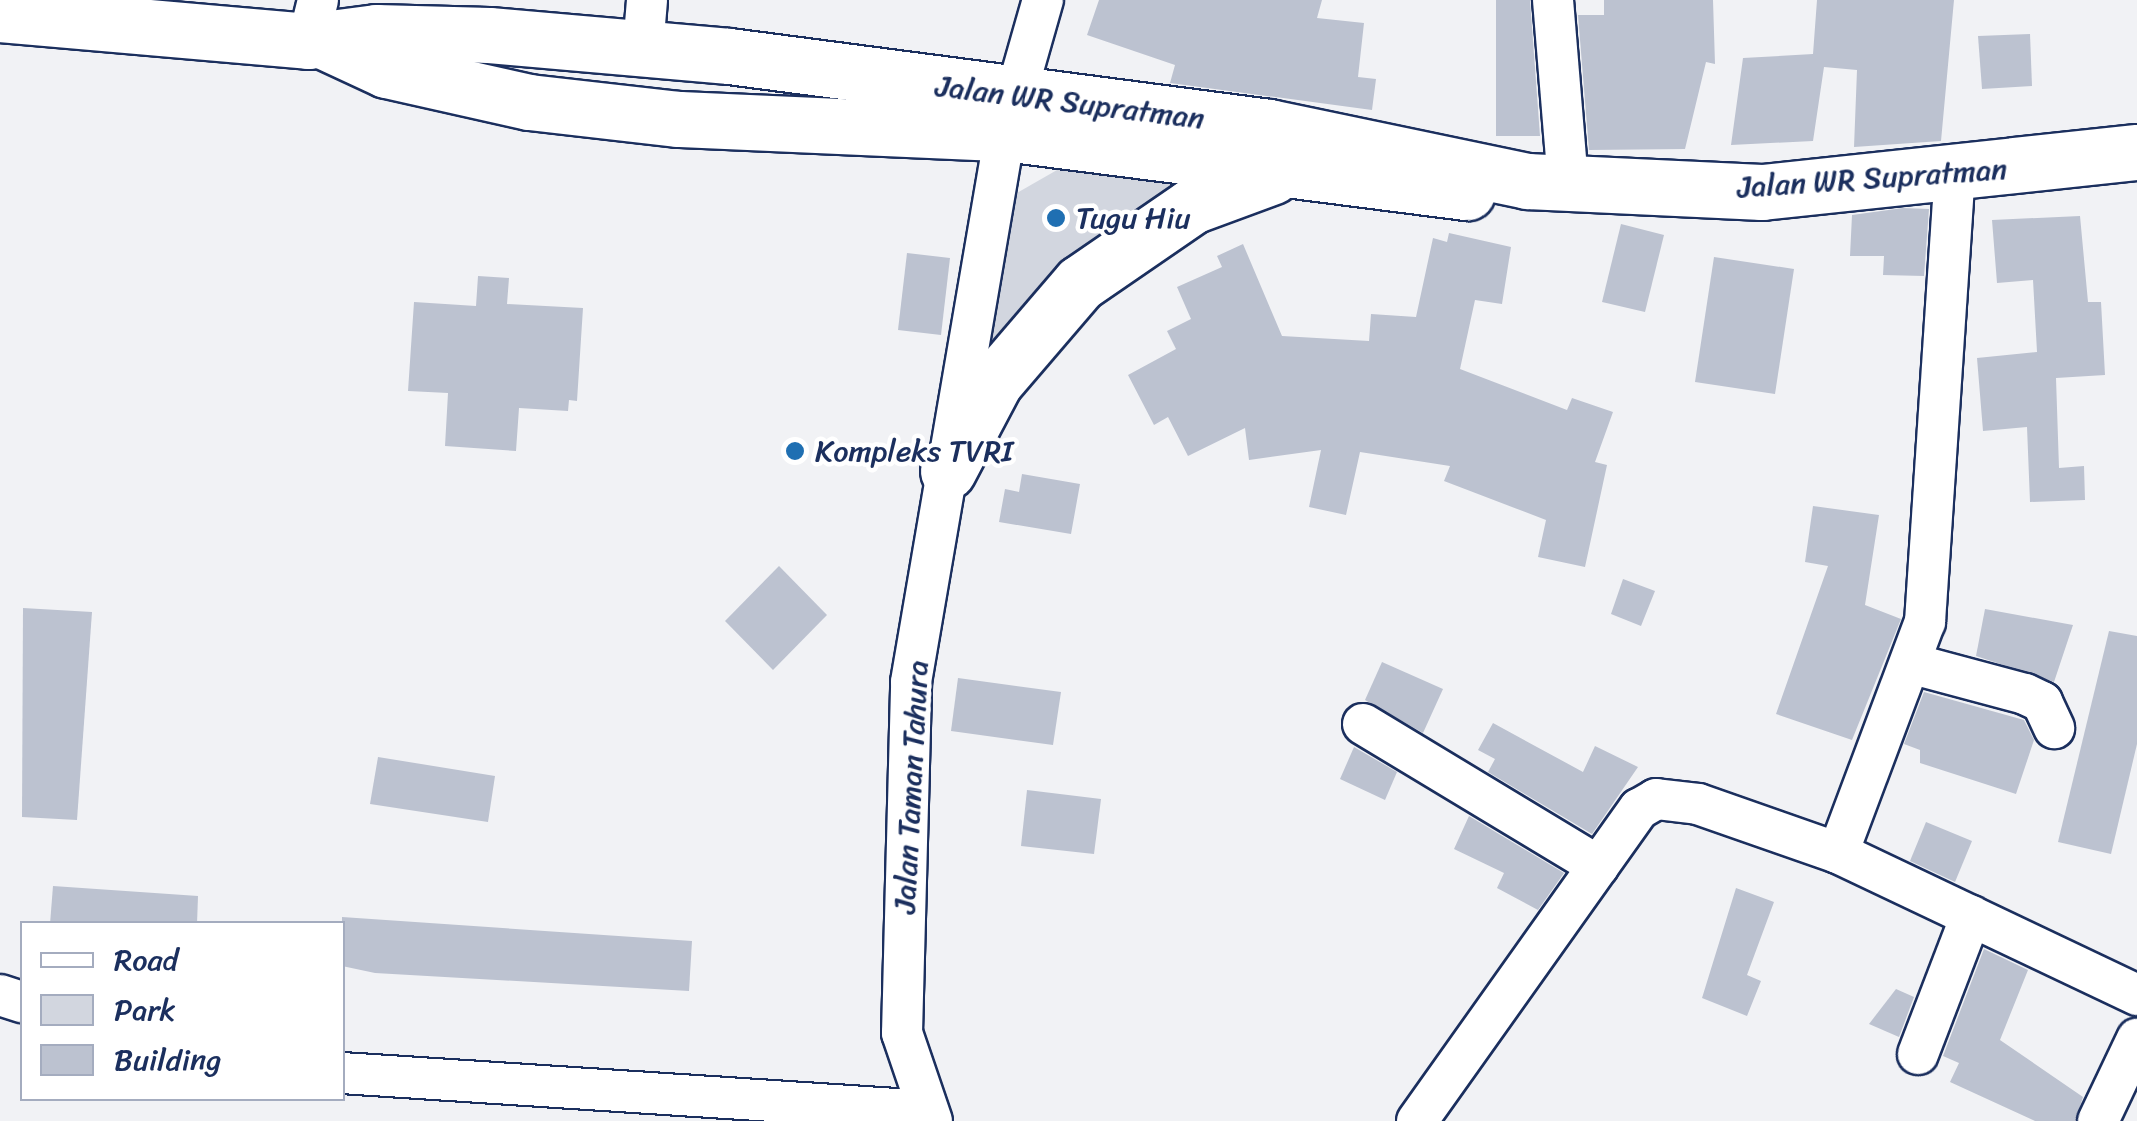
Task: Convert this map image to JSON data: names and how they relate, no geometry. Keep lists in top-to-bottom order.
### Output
{
  "streets": {
    "highway": ["Jalan WR Supratman"],
    "street": ["Jalan Taman Tahura"]
  },
  "crossings": [
    ["Jalan WR Supratman", "Jalan Taman Tahura"]
  ],
  "places": ["Tugu Hiu", "Kompleks TVRI"],
  "legend": ["Road", "Park", "Building"]
}
